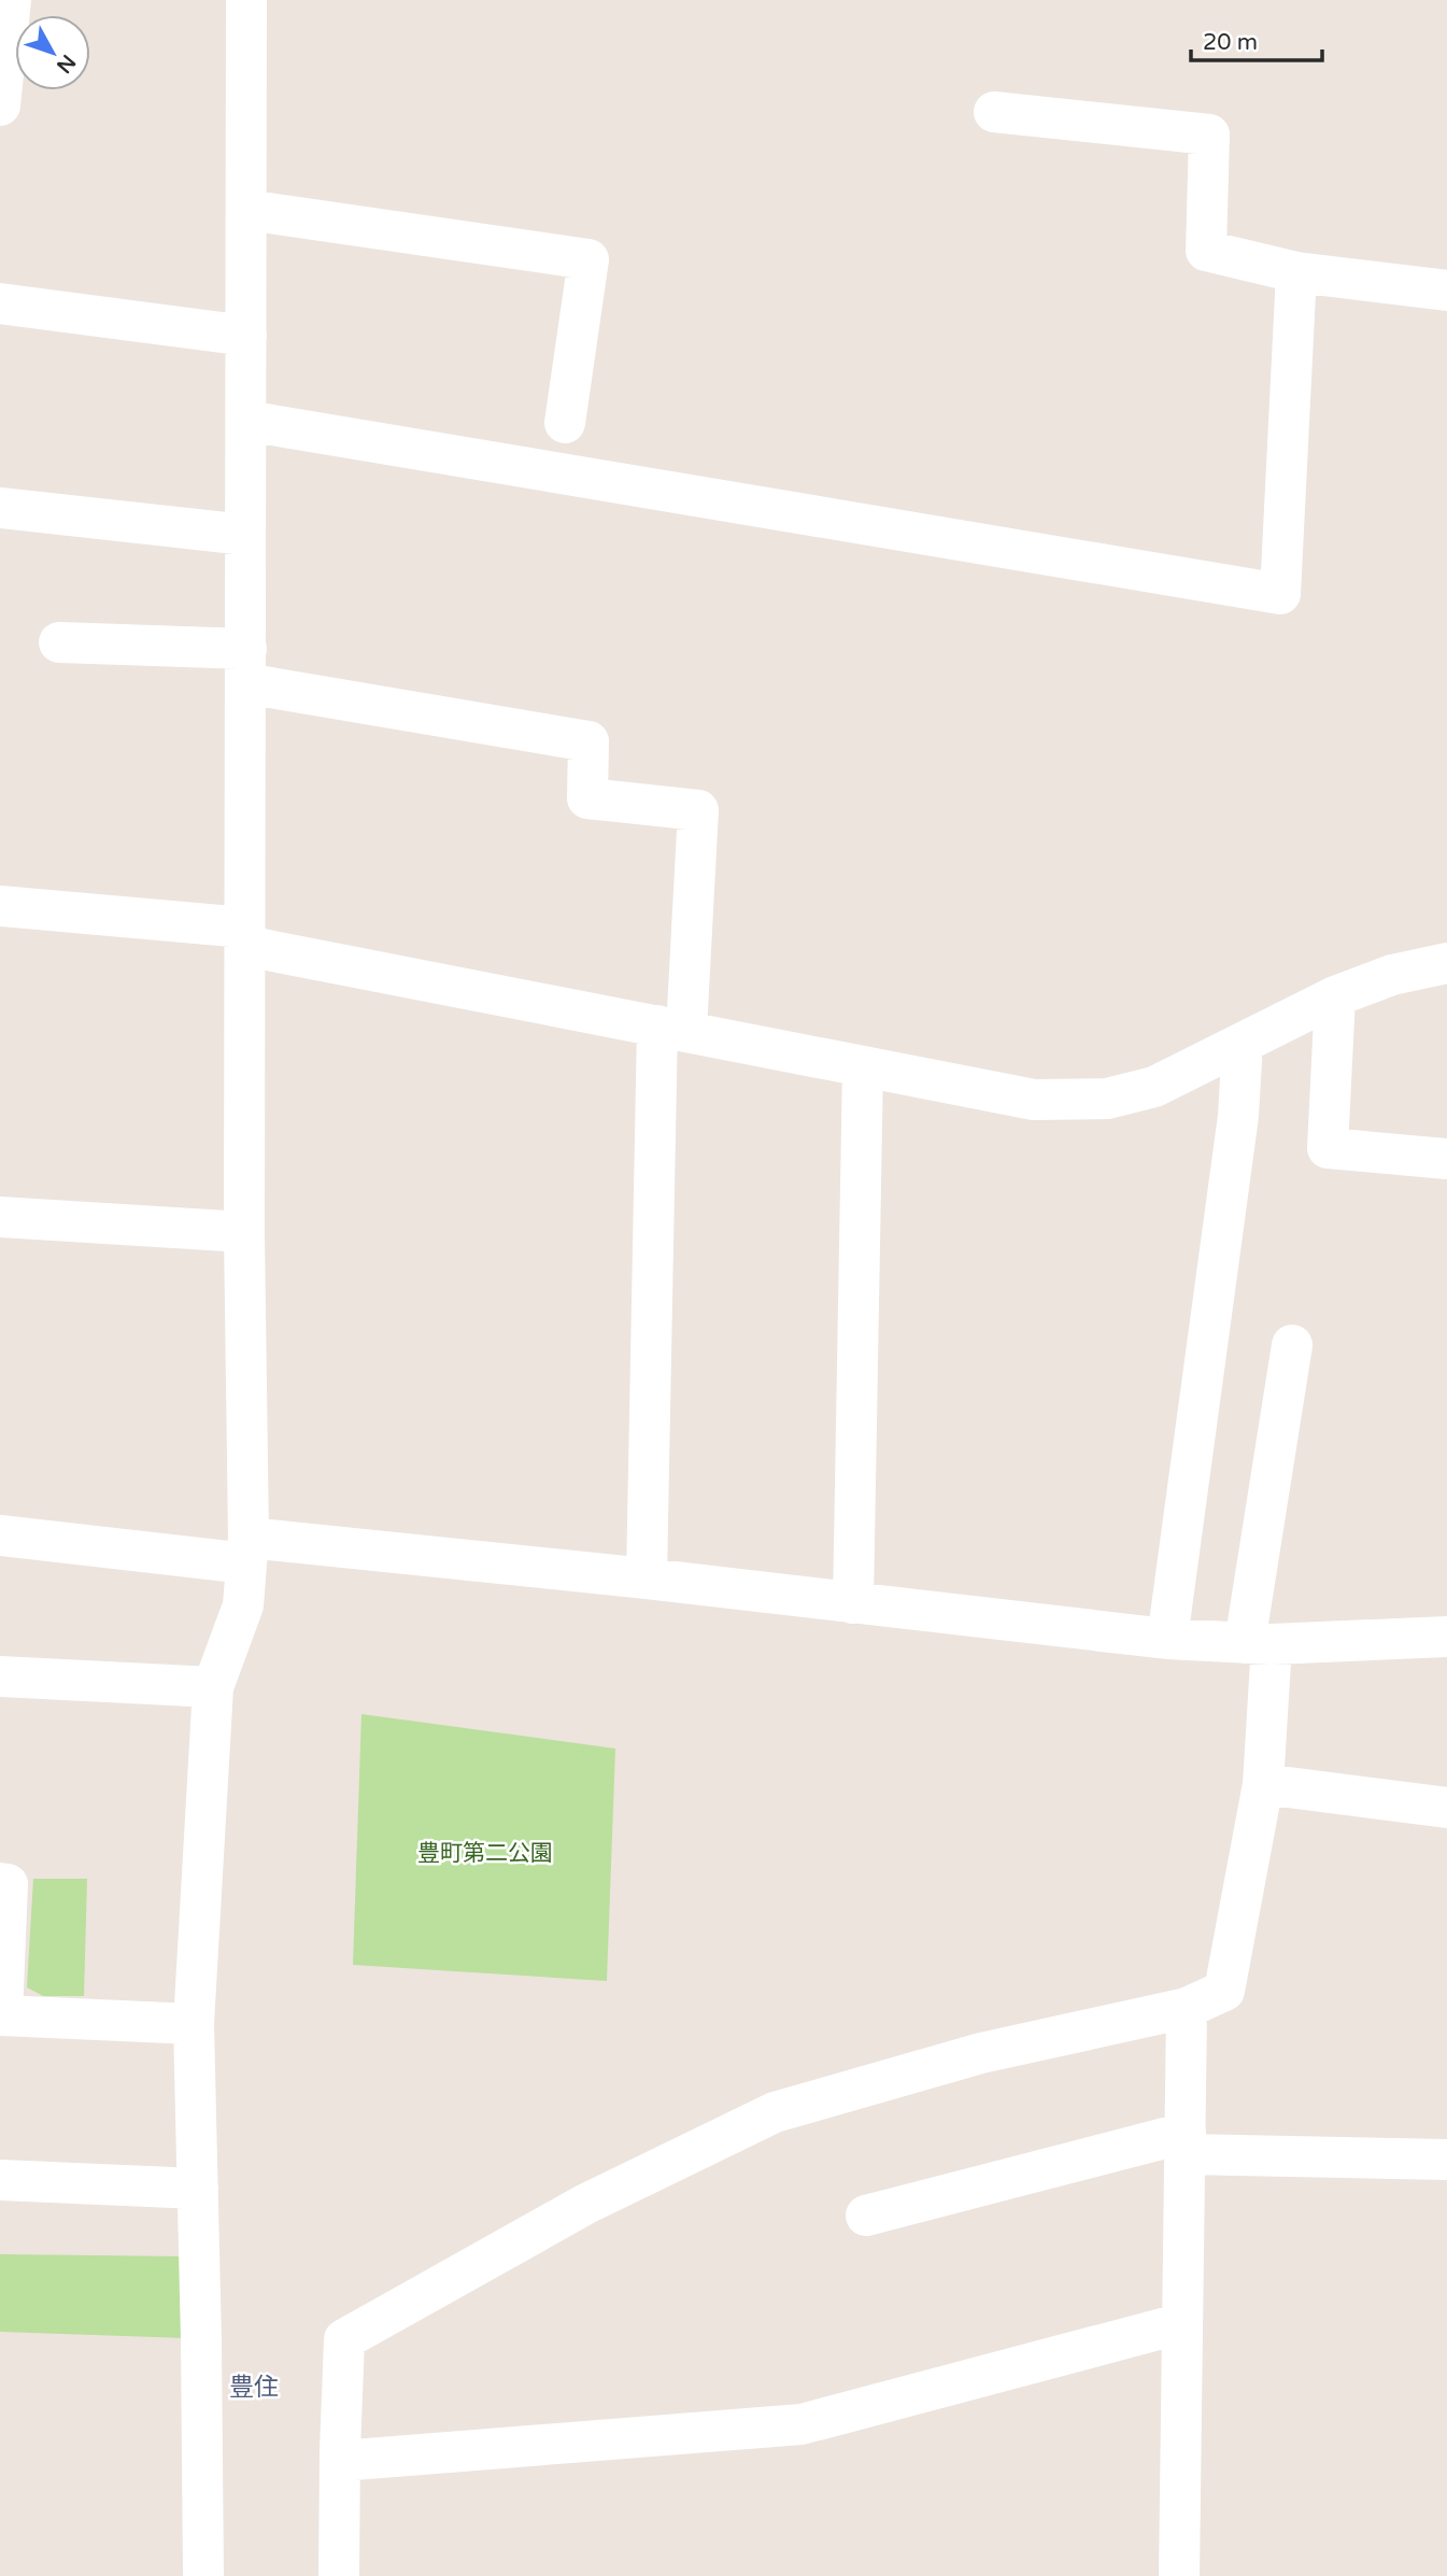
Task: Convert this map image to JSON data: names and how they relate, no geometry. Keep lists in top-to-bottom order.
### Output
{
  "districts": ["豊住"],
  "parks": ["豊町第二公園"],
  "scale_bar": "20 m",
  "north": "bottom right"
}
